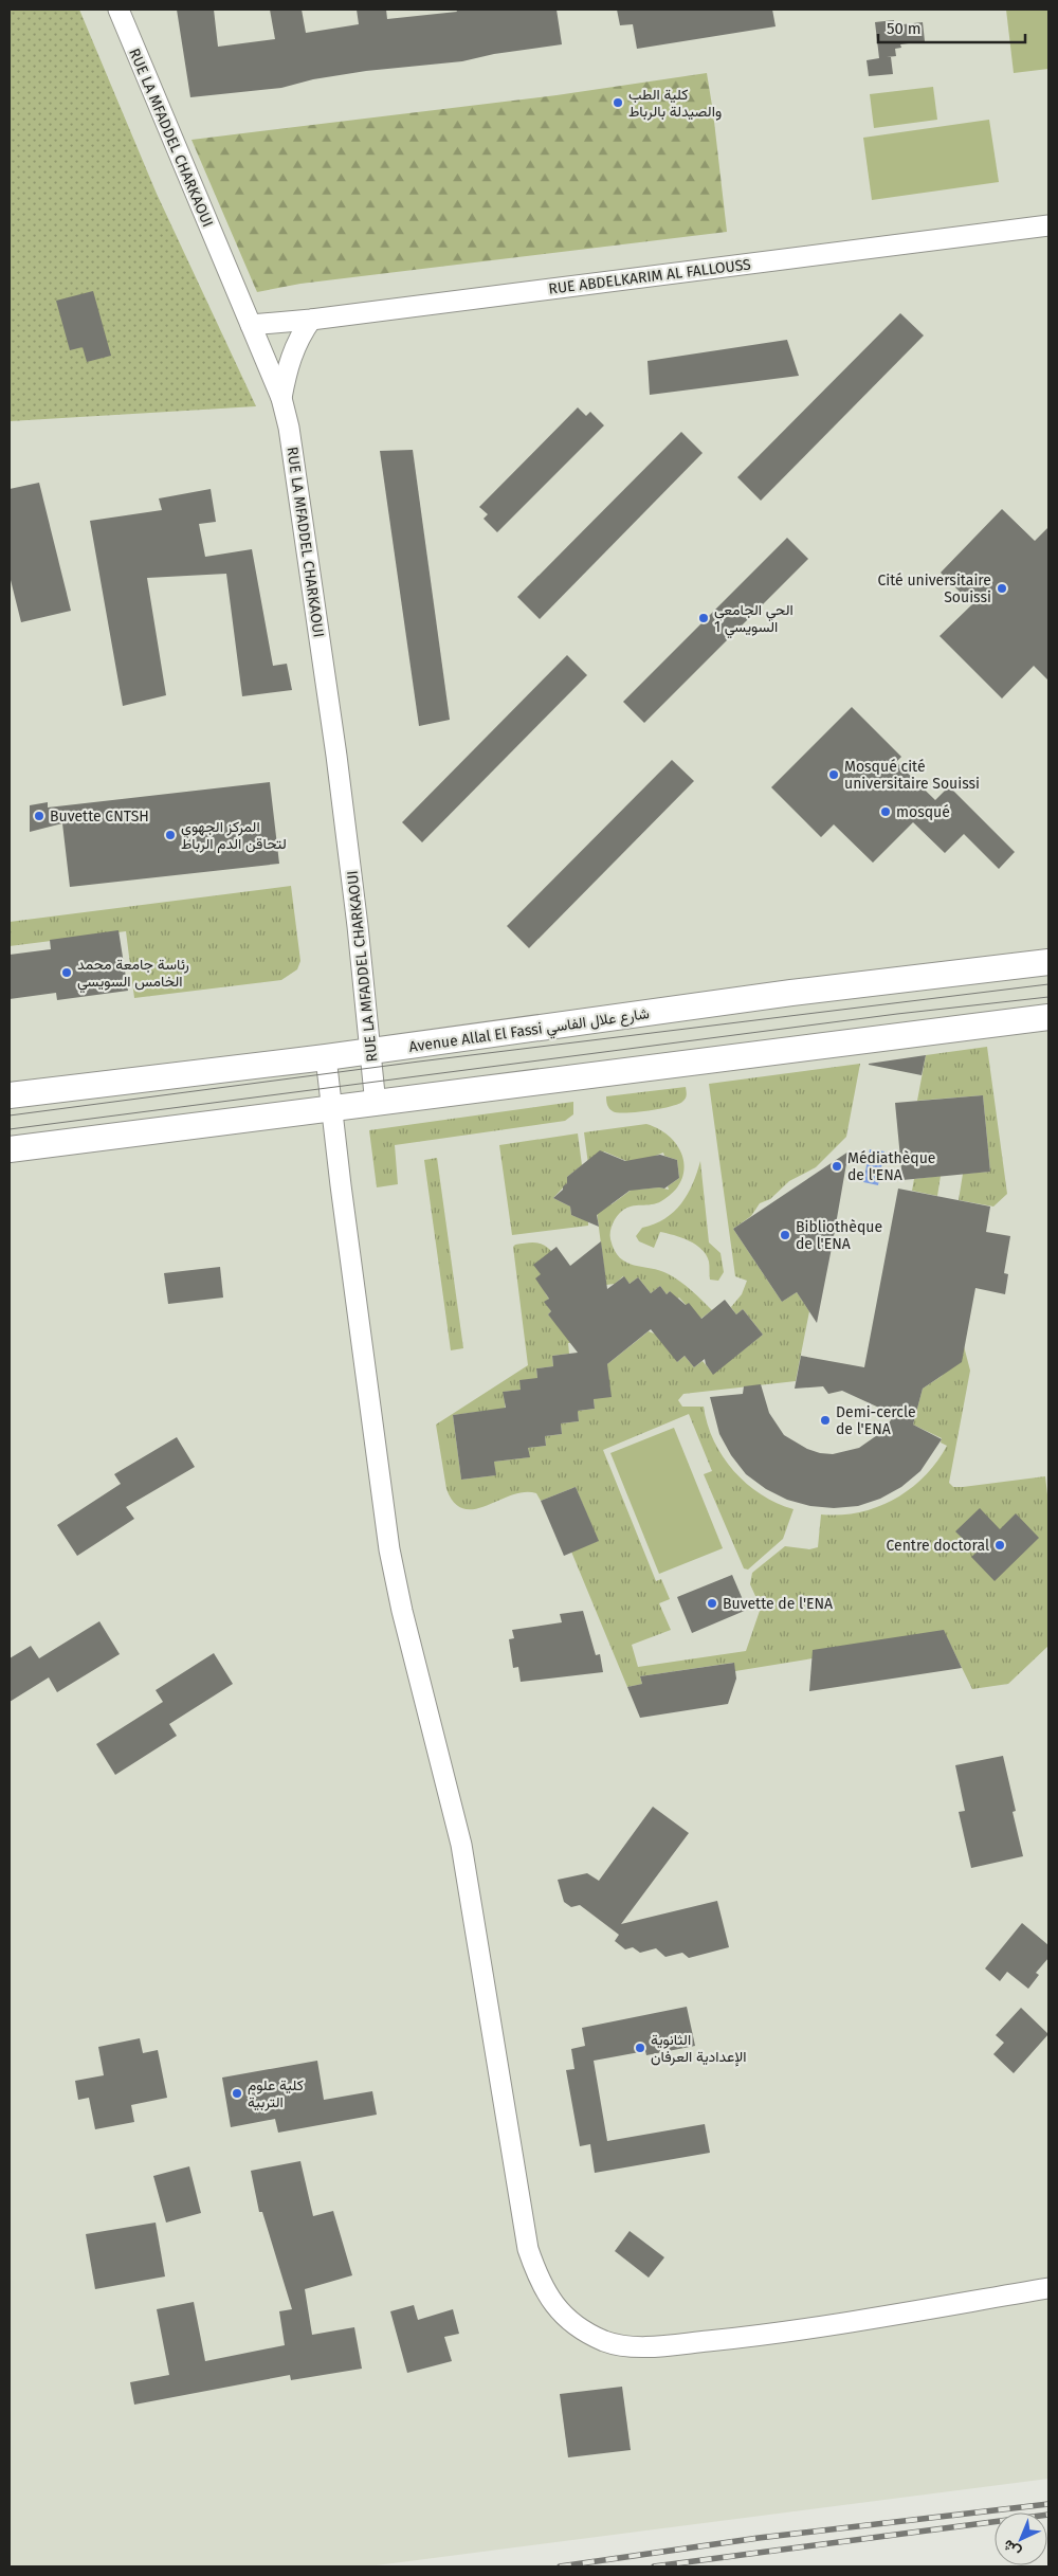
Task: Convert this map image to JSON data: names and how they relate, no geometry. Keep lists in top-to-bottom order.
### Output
{
  "streets": {
    "street": ["RUE LA MFADDEL CHARKAOUI", "RUE ABDELKARIM AL FALLOUSS", "Avenue Allal El Fassi شارع علال الفاسي"]
  },
  "crossings": [
    ["RUE LA MFADDEL CHARKAOUI", "RUE ABDELKARIM AL FALLOUSS"],
    ["RUE LA MFADDEL CHARKAOUI", "Avenue Allal El Fassi شارع علال الفاسي"]
  ],
  "places": [
    "كلية الطب والصيدلة بالرباط",
    "Cité universitaire Souissi",
    "الحي الجامعي السويسي 1",
    "Mosqué cité universitaire Souissi",
    "mosqué",
    "Buvette CNTSH",
    "المركز الجهوي لتحاقن الدم الرباط",
    "رئاسة جامعة محمد الخامس السويسي",
    "Médiathèque de l'ENA",
    "Bibliothèque de l'ENA",
    "Demi-cercle de l'ENA",
    "Centre doctoral",
    "Buvette de l'ENA",
    "الثانوية الإعدادية العرفان",
    "كلية علوم التربية"
  ],
  "scale_bar": "50 m",
  "north": "bottom left"
}
